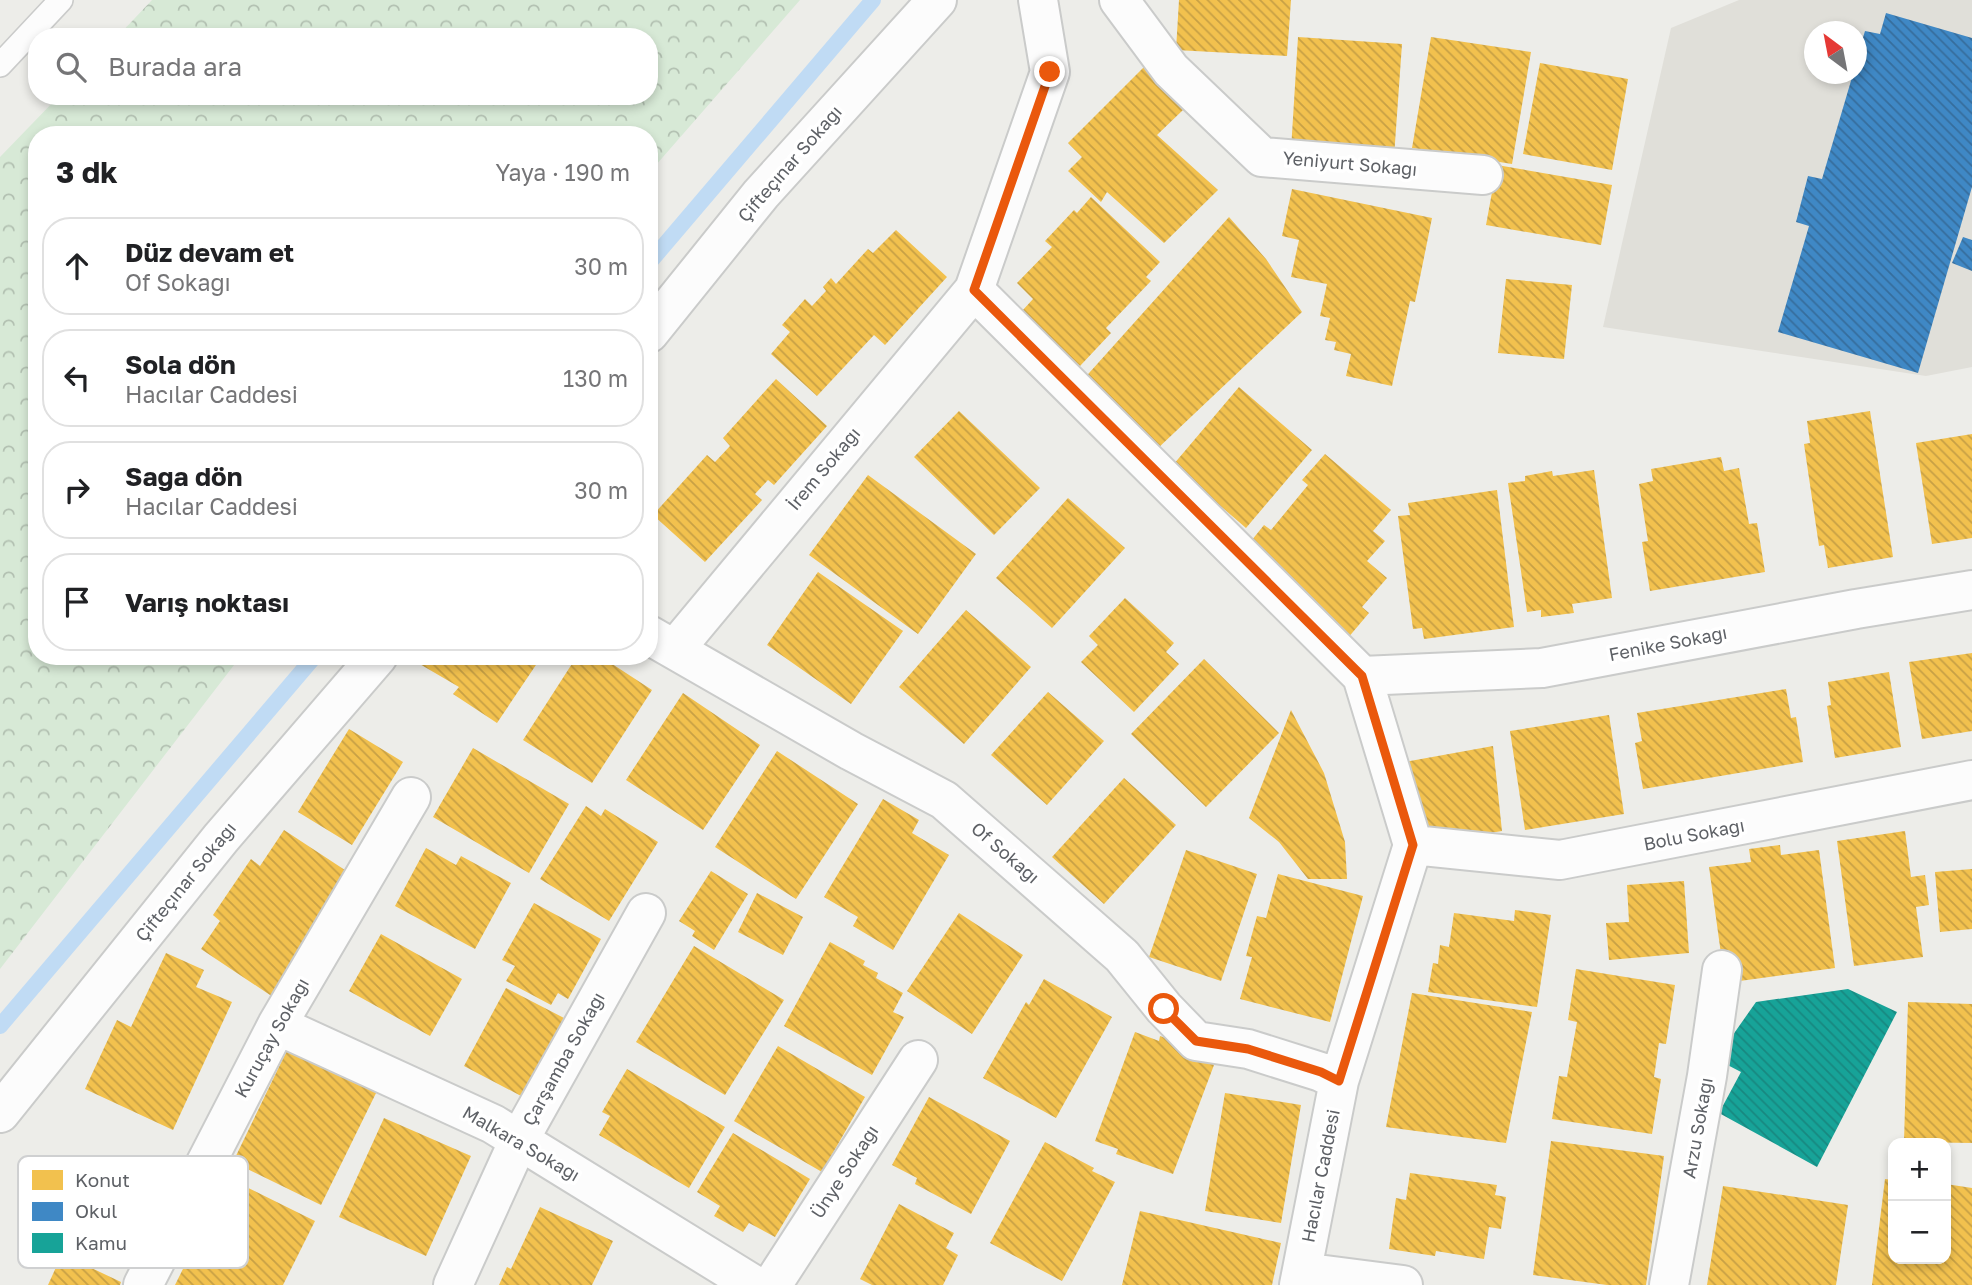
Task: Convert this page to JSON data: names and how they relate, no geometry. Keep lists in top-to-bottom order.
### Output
{
  "streets": {
    "street": [
      "Çifteçınar Sokağı",
      "Yeniyurt Sokağı",
      "İrem Sokağı",
      "Fenike Sokağı",
      "Bolu Sokağı",
      "Of Sokağı",
      "Kuruçay Sokağı",
      "Çarşamba Sokağı",
      "Arzu Sokağı",
      "Malkara Sokağı",
      "Ünye Sokağı",
      "Hacılar Caddesi"
    ]
  },
  "crossings": [
    ["İrem Sokağı", "Of Sokağı"],
    ["Bolu Sokağı", "Hacılar Caddesi"],
    ["Of Sokağı", "Hacılar Caddesi"],
    ["Kuruçay Sokağı", "Malkara Sokağı"],
    ["Çarşamba Sokağı", "Malkara Sokağı"]
  ],
  "legend": ["Konut", "Okul", "Kamu"],
  "north": "top left",
  "page": {
    "search": "Burada ara",
    "heading": ["3 dk", "Yaya · 190 m"],
    "list": [
      ["Düz devam et", "Of Sokağı", "30 m"],
      ["Sola dön", "Hacılar Caddesi", "130 m"],
      ["Sağa dön", "Hacılar Caddesi", "30 m"],
      "Varış noktası"
    ],
    "map_buttons": ["+", "−"]
  }
}
